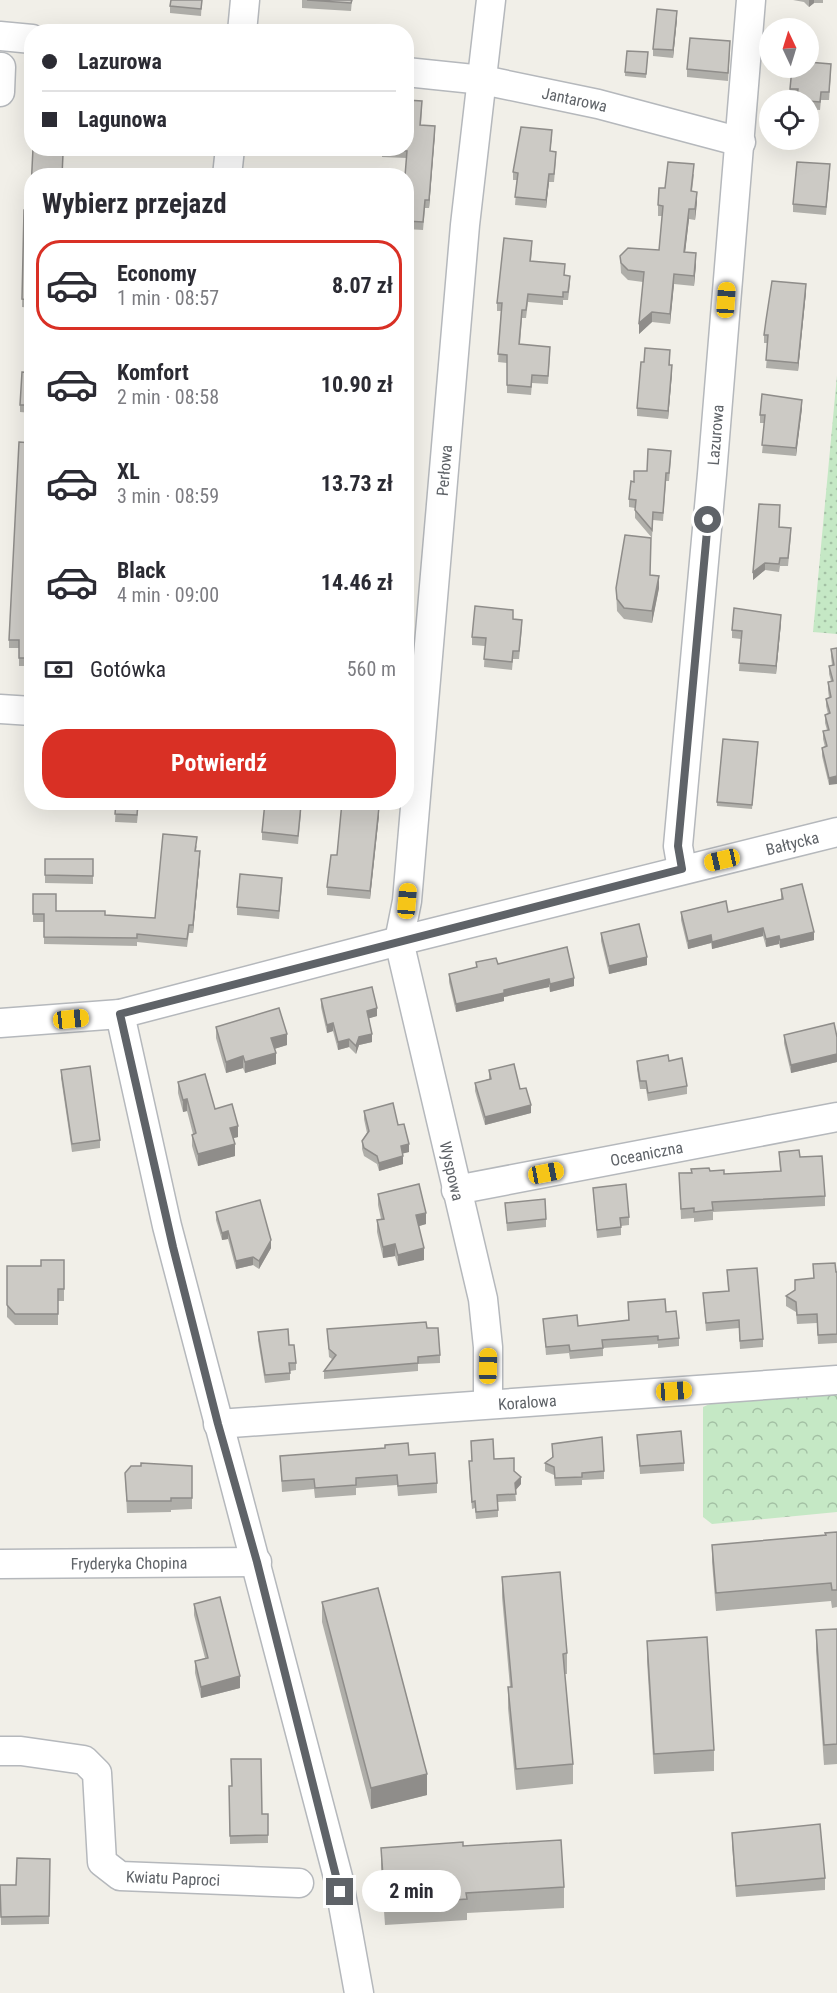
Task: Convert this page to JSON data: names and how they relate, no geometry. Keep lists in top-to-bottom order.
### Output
{
  "streets": {
    "street": [
      "Jantarowa",
      "Lazurowa",
      "Perłowa",
      "Bałtycka",
      "Oceaniczna",
      "Wyspowa",
      "Koralowa",
      "Fryderyka Chopina",
      "Kwiatu Paproci"
    ]
  },
  "crossings": [
    ["Jantarowa", "Lazurowa"],
    ["Jantarowa", "Perłowa"],
    ["Lazurowa", "Bałtycka"],
    ["Perłowa", "Bałtycka"],
    ["Perłowa", "Wyspowa"],
    ["Bałtycka", "Wyspowa"],
    ["Oceaniczna", "Wyspowa"],
    ["Wyspowa", "Koralowa"]
  ],
  "north": "top",
  "page": {
    "banner": ["Lazurowa", "Lagunowa"],
    "heading": "Wybierz przejazd",
    "list": [
      {
        "name": "Economy",
        "note": "1 min · 08:57",
        "value": "8.07 zł"
      },
      {
        "name": "Komfort",
        "note": "2 min · 08:58",
        "value": "10.90 zł"
      },
      {
        "name": "XL",
        "note": "3 min · 08:59",
        "value": "13.73 zł"
      },
      {
        "name": "Black",
        "note": "4 min · 09:00",
        "value": "14.46 zł"
      }
    ],
    "pay": ["Gotówka", "560 m"],
    "buttons": "Potwierdź",
    "bubble": "2 min"
  }
}
